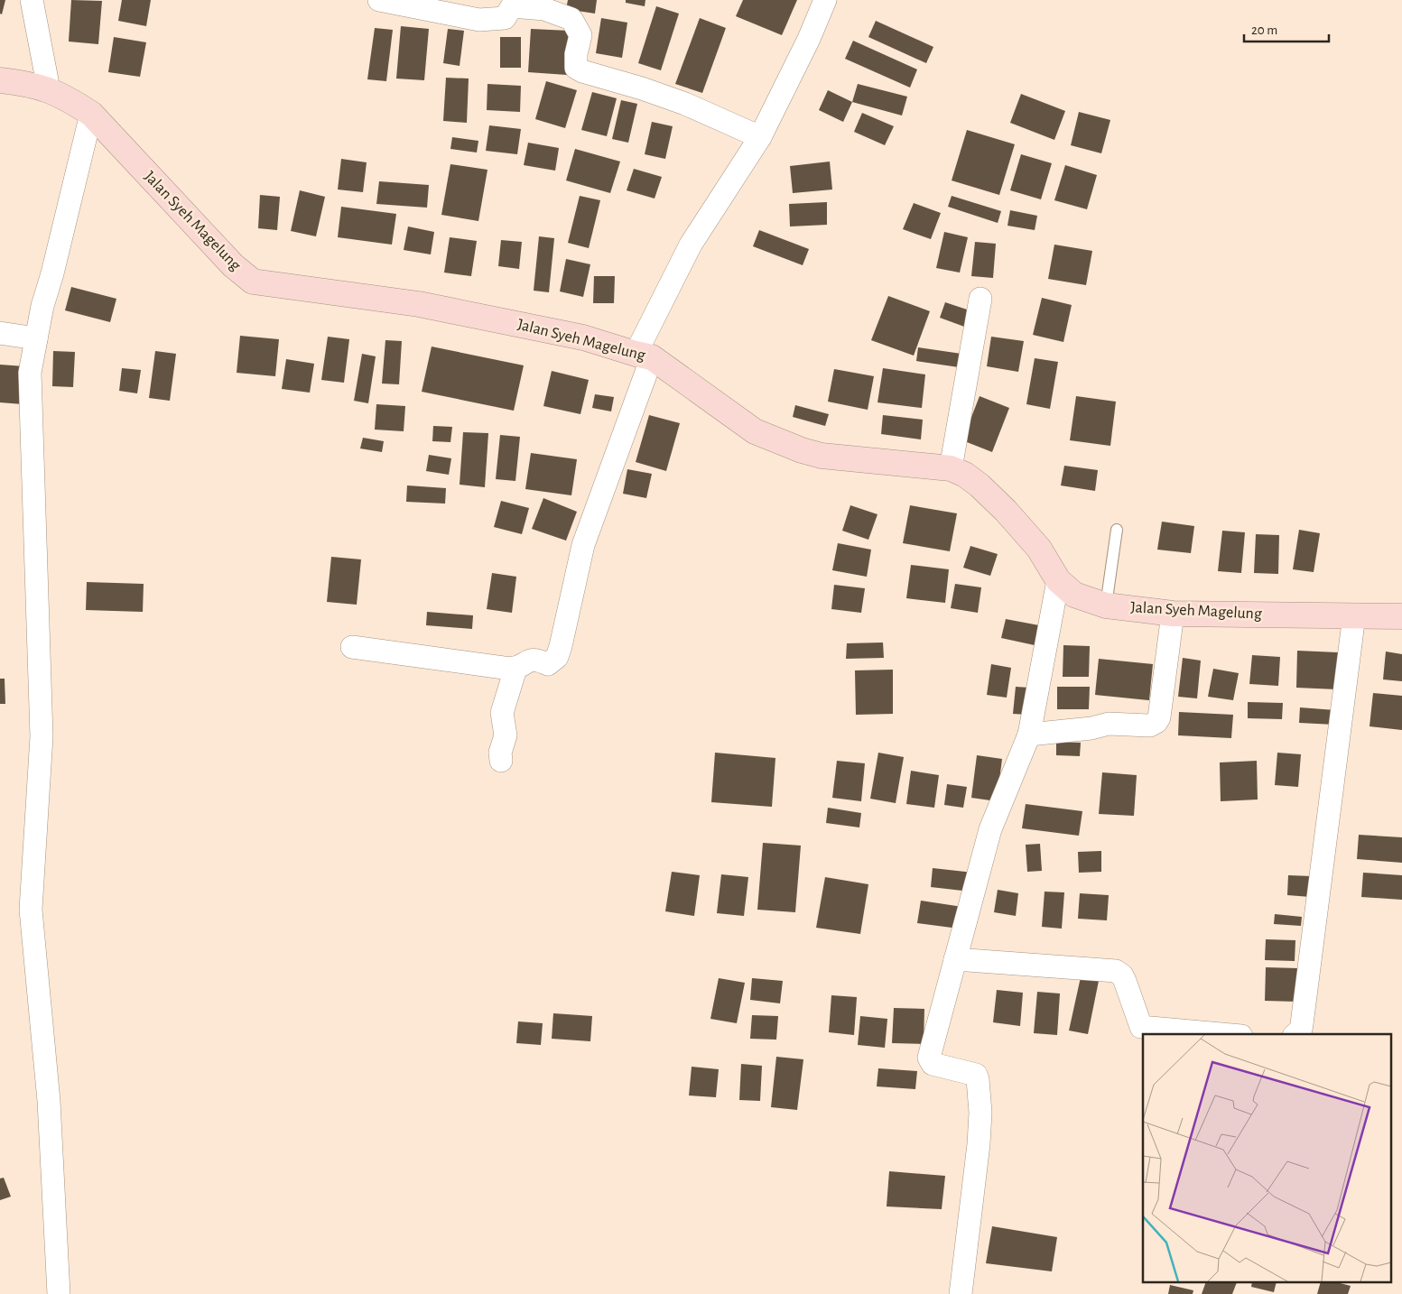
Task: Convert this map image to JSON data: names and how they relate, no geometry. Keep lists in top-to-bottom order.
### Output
{
  "streets": {
    "street": ["Jalan Syeh Magelung"]
  },
  "scale_bar": "20 m"
}
